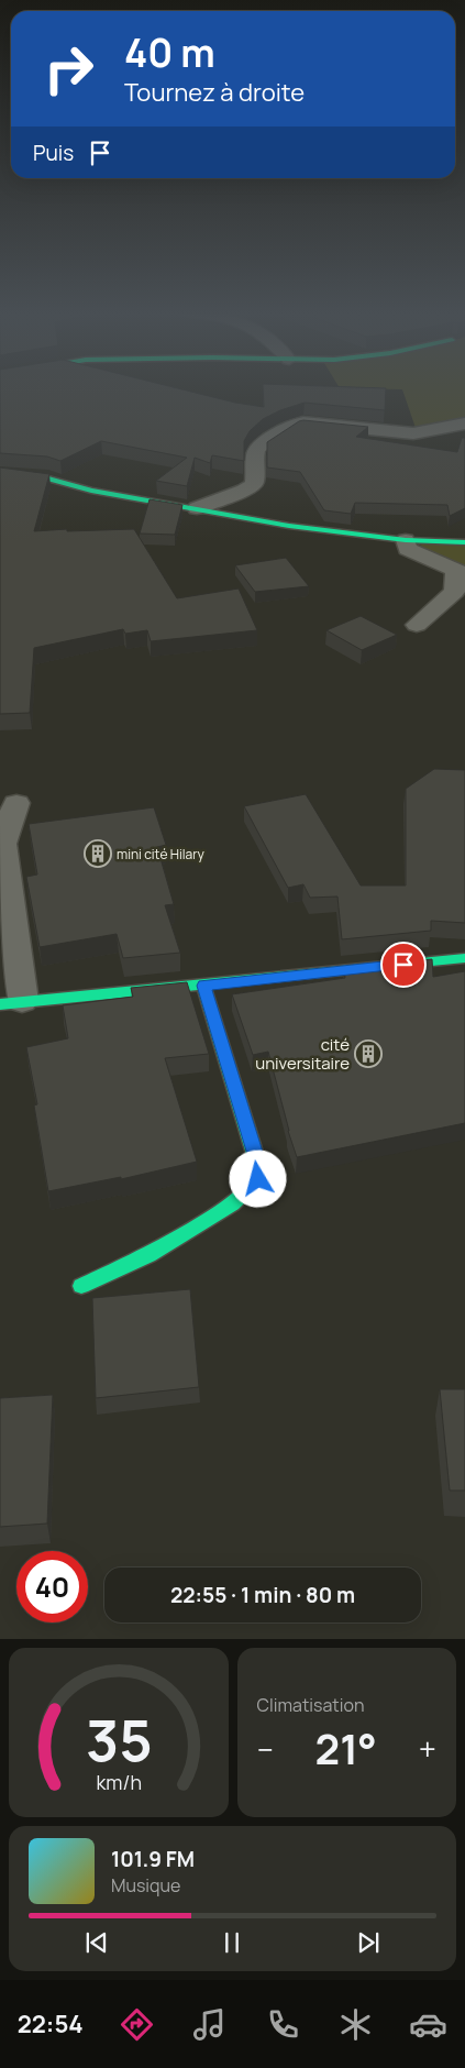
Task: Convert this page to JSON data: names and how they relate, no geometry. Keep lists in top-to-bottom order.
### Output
{
  "places": {
    "building": ["mini cité Hilary", "cité universitaire"]
  },
  "page": {
    "turn": ["40 m", "Tournez à droite"],
    "then": "Puis",
    "limit": "40",
    "trip": "22:55 · 1 min · 80 m",
    "tile": "Climatisation",
    "heat": ["−", "21°", "+"],
    "song": ["101.9 FM", "Musique"],
    "tabs": "22:54",
    "gauge": ["35", "km/h"]
  }
}
